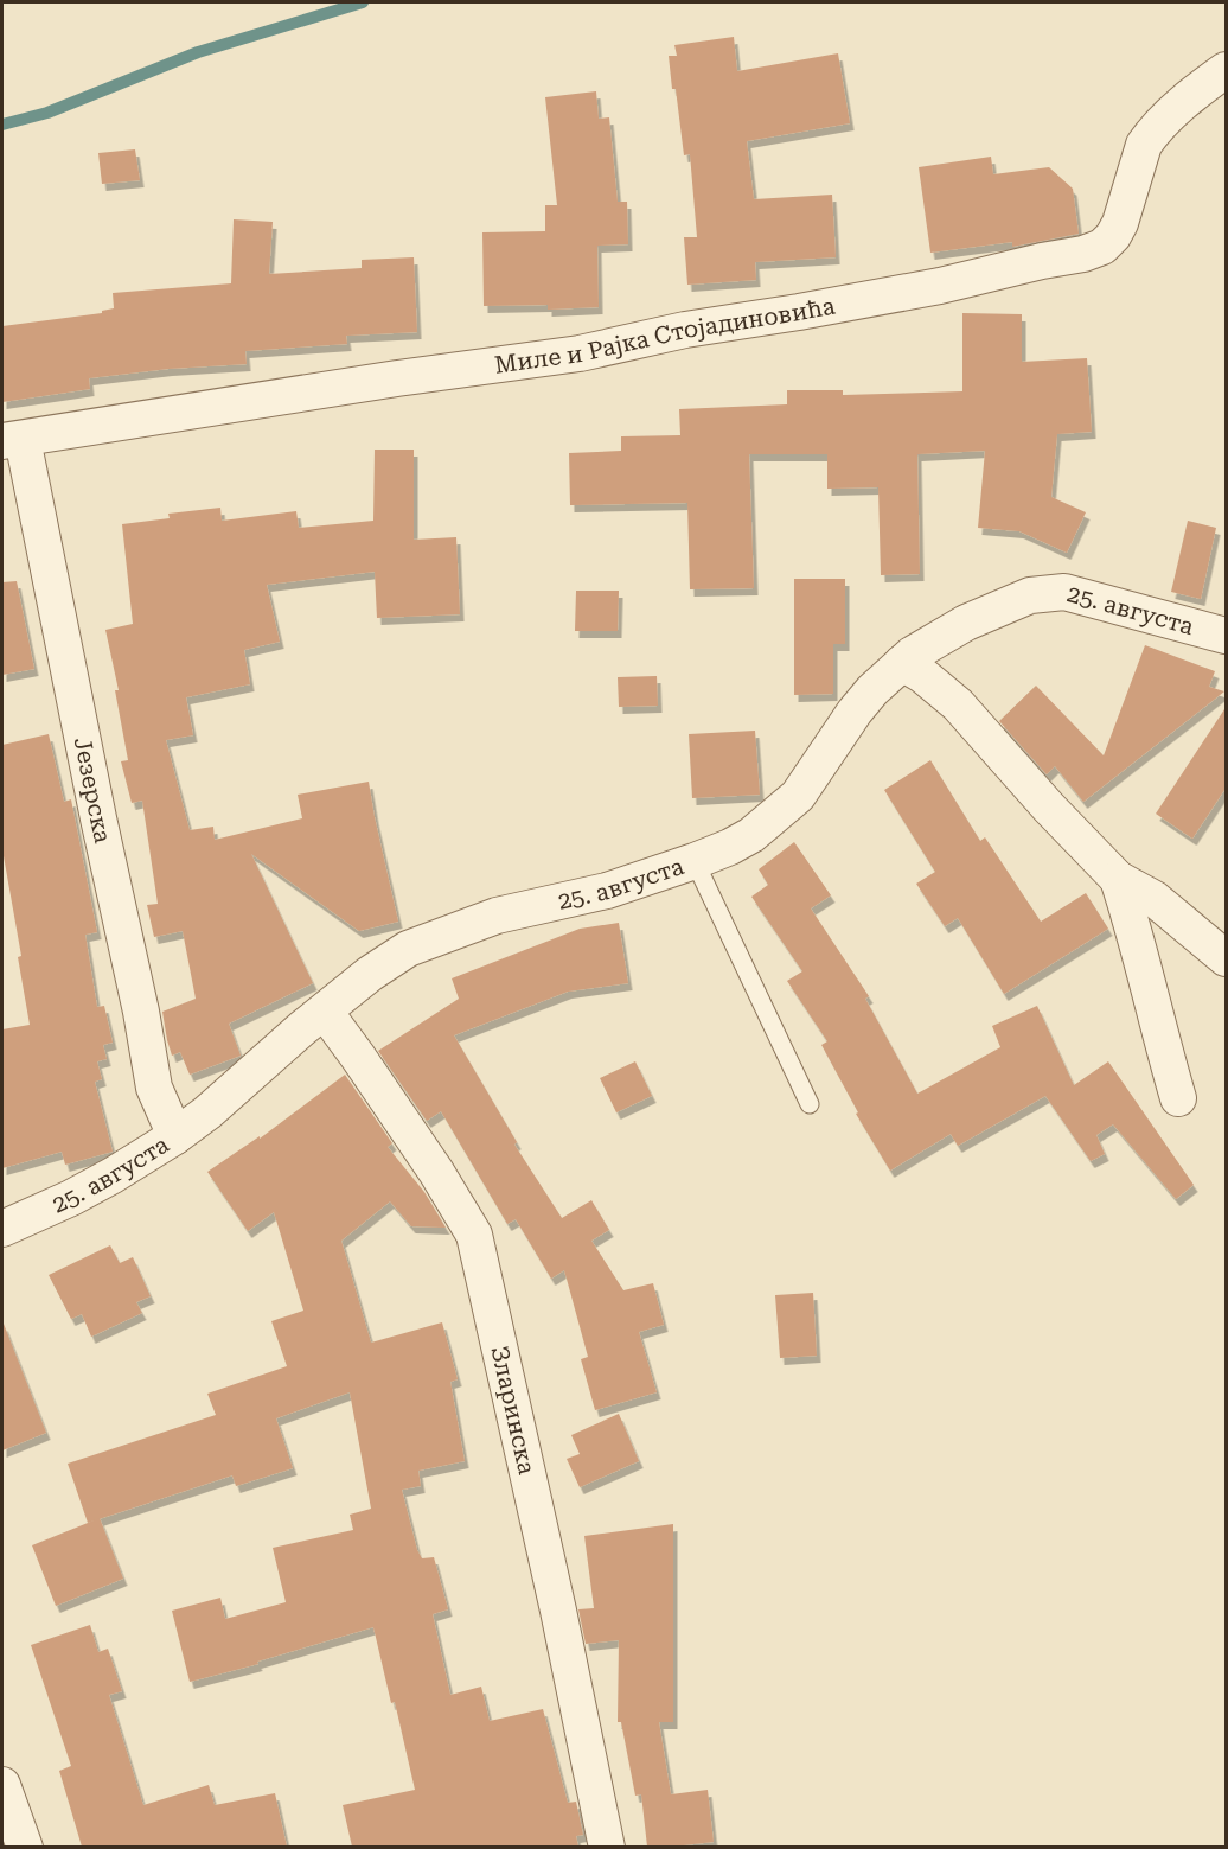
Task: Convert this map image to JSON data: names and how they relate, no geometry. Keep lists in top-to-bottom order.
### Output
{
  "streets": {
    "street": [
      "Миле и Рајка Стојадиновића",
      "25. августа",
      "Језерска",
      "Зларинска"
    ]
  },
  "crossings": [
    ["Миле и Рајка Стојадиновића", "Језерска"],
    ["25. августа", "Језерска"],
    ["25. августа", "Зларинска"]
  ]
}
